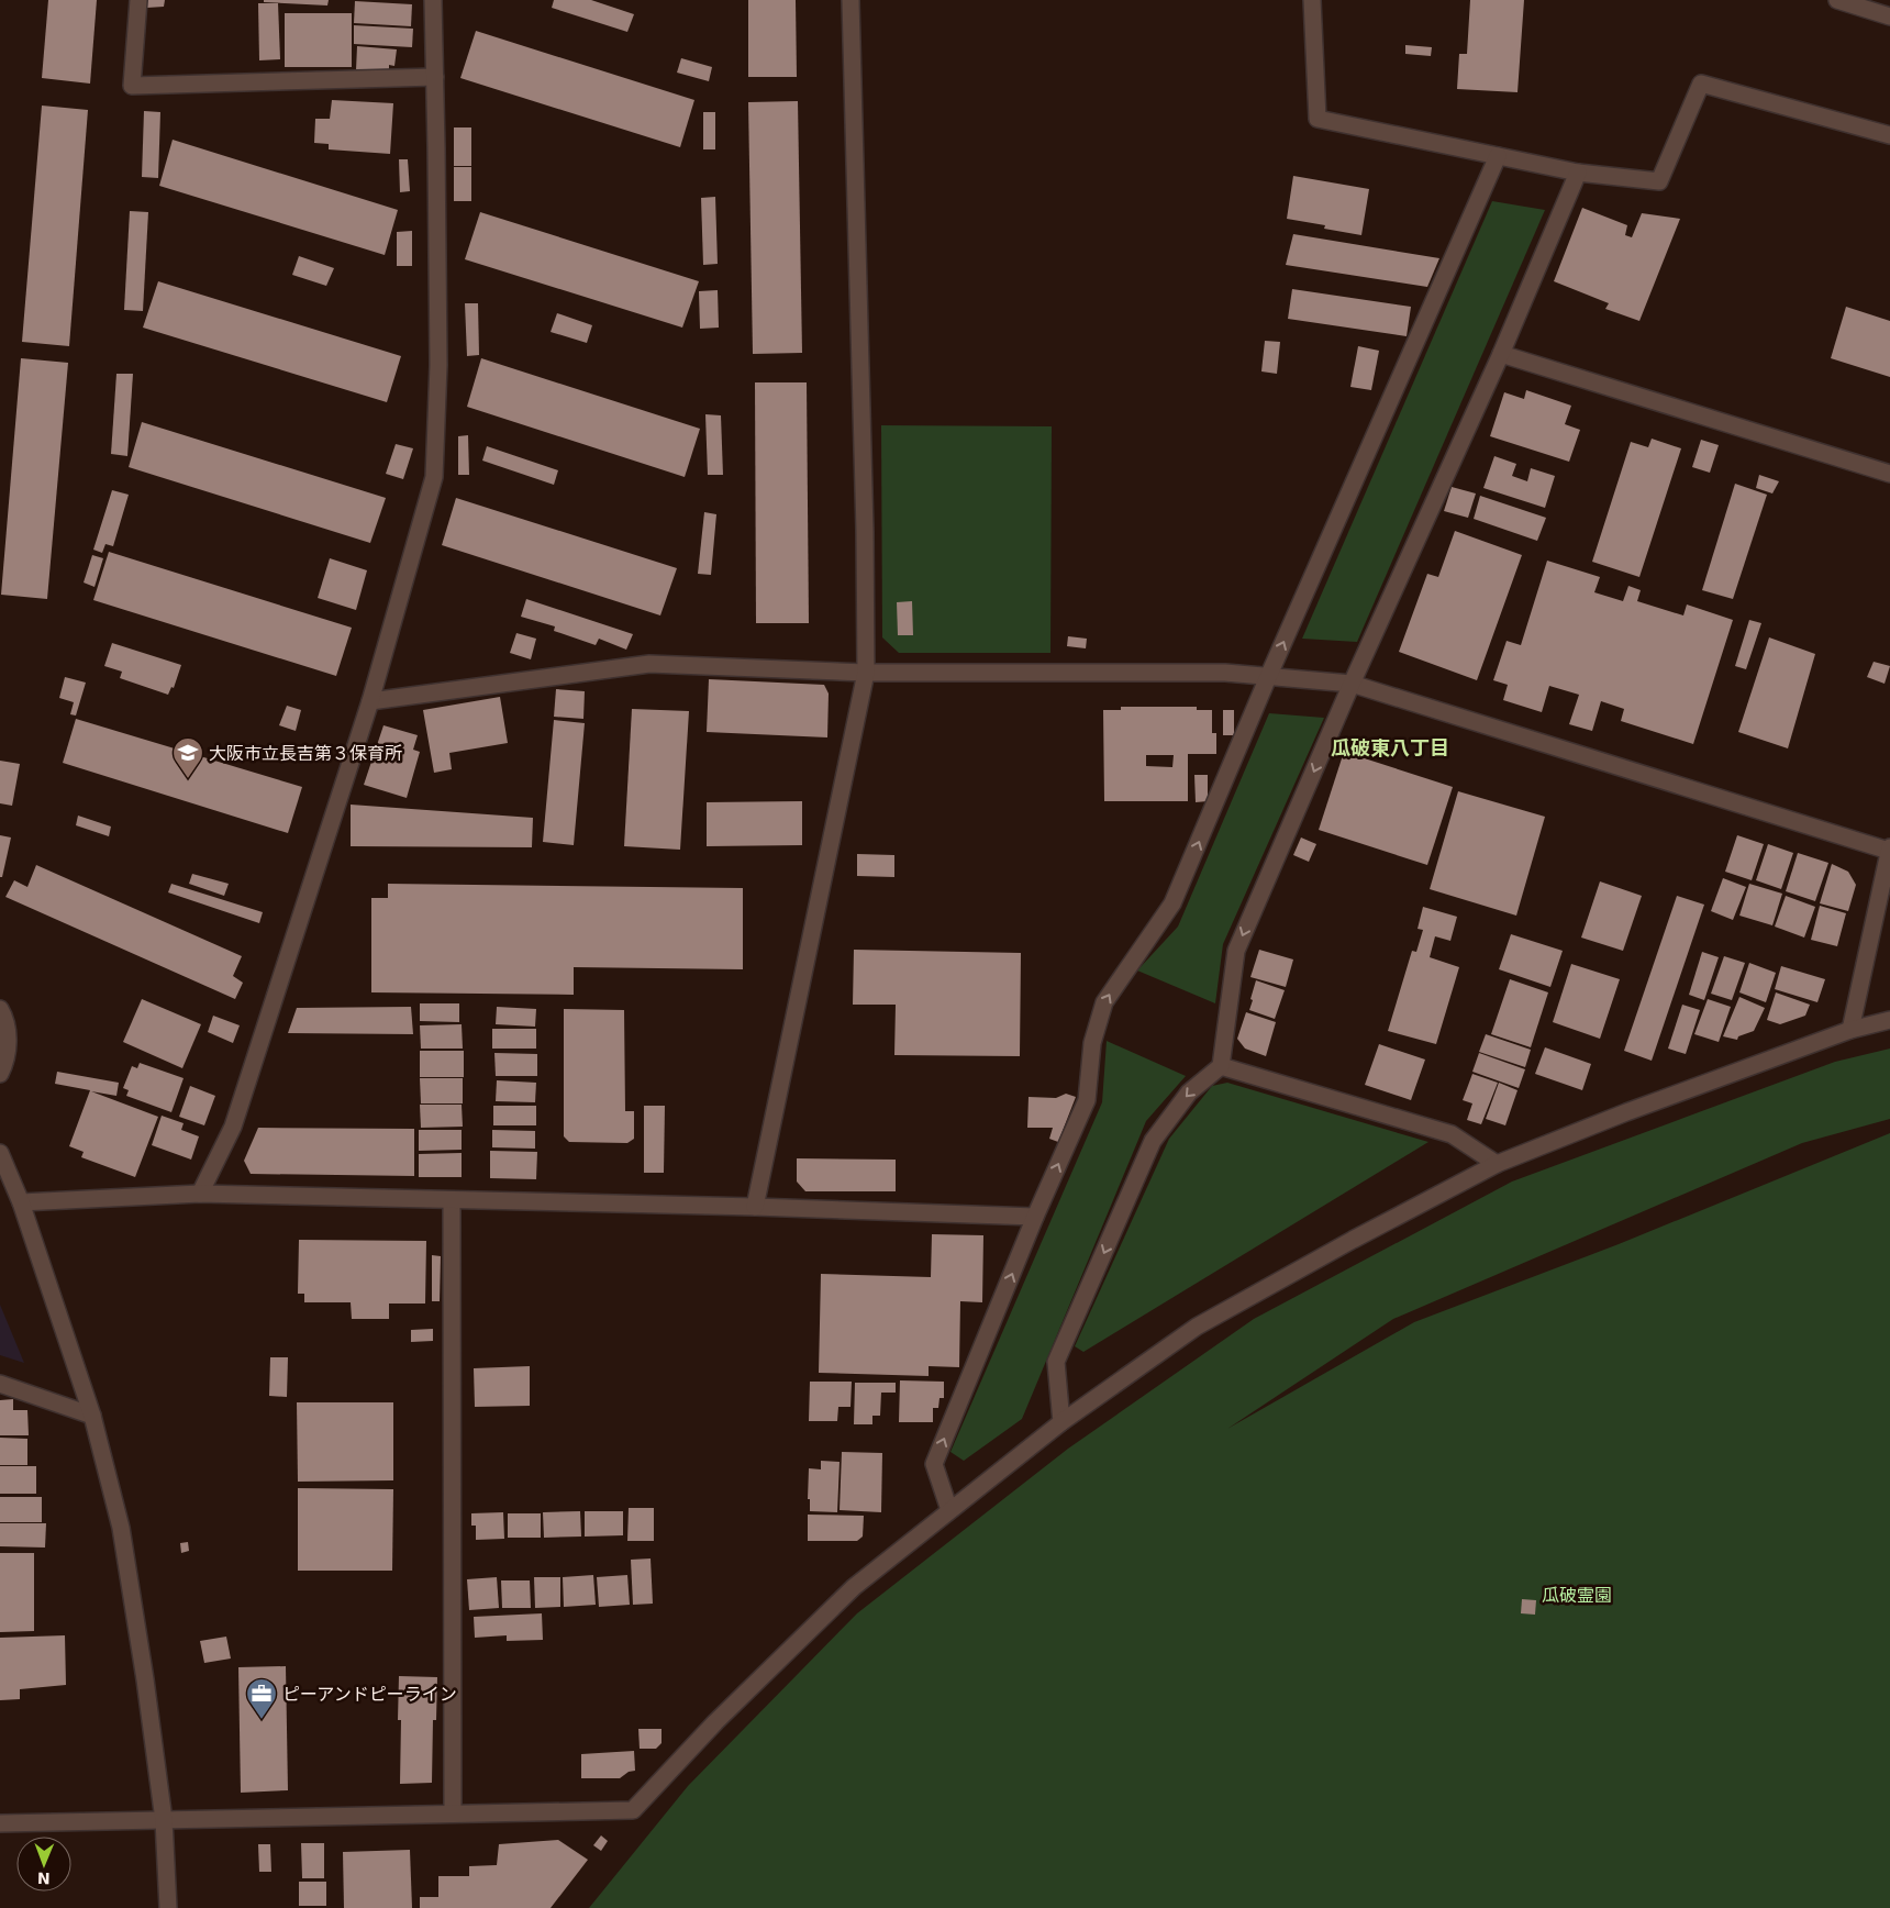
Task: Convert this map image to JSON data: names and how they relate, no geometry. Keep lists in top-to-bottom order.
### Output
{
  "districts": ["瓜破東八丁目"],
  "parks": ["瓜破霊園"],
  "places": {
    "school or university": ["大阪市立長吉第３保育所"],
    "office": ["ピーアンドピーライン"]
  },
  "north": "bottom"
}
